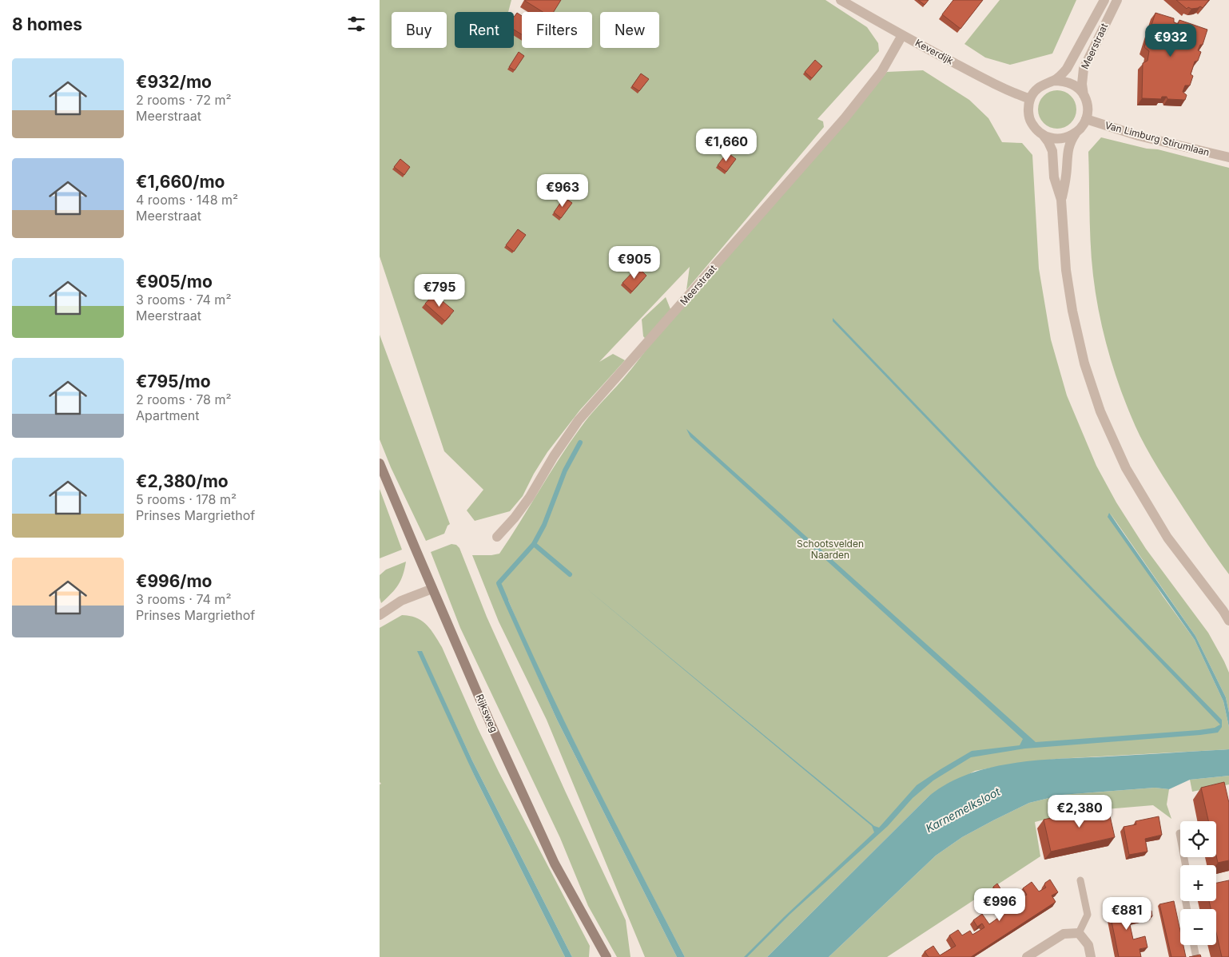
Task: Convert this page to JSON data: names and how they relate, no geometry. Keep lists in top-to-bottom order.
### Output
{
  "streets": {
    "main road": ["Rijksweg"],
    "street": ["Meerstraat", "Keverdijk", "Van Limburg Stirumlaan"]
  },
  "crossings": [
    ["Meerstraat", "Keverdijk"],
    ["Meerstraat", "Van Limburg Stirumlaan"],
    ["Keverdijk", "Van Limburg Stirumlaan"]
  ],
  "water": ["Karnemelksloot"],
  "parks": ["Schootsvelden Naarden"],
  "page": {
    "heading": "8 homes",
    "chip": [
      "Buy",
      "Rent",
      "Filters",
      "New"
    ],
    "price": [
      "€932",
      "€1,660",
      "€963",
      "€905",
      "€795",
      "€2,380",
      "€996",
      "€881"
    ],
    "list": [
      {
        "name": "€932/mo",
        "note": "2 rooms · 72 m² · Meerstraat"
      },
      {
        "name": "€1,660/mo",
        "note": "4 rooms · 148 m² · Meerstraat"
      },
      {
        "name": "€905/mo",
        "note": "3 rooms · 74 m² · Meerstraat"
      },
      {
        "name": "€795/mo",
        "note": "2 rooms · 78 m² · Apartment"
      },
      {
        "name": "€2,380/mo",
        "note": "5 rooms · 178 m² · Prinses Margriethof"
      },
      {
        "name": "€996/mo",
        "note": "3 rooms · 74 m² · Prinses Margriethof"
      }
    ],
    "map_buttons": ["+", "−"]
  }
}
